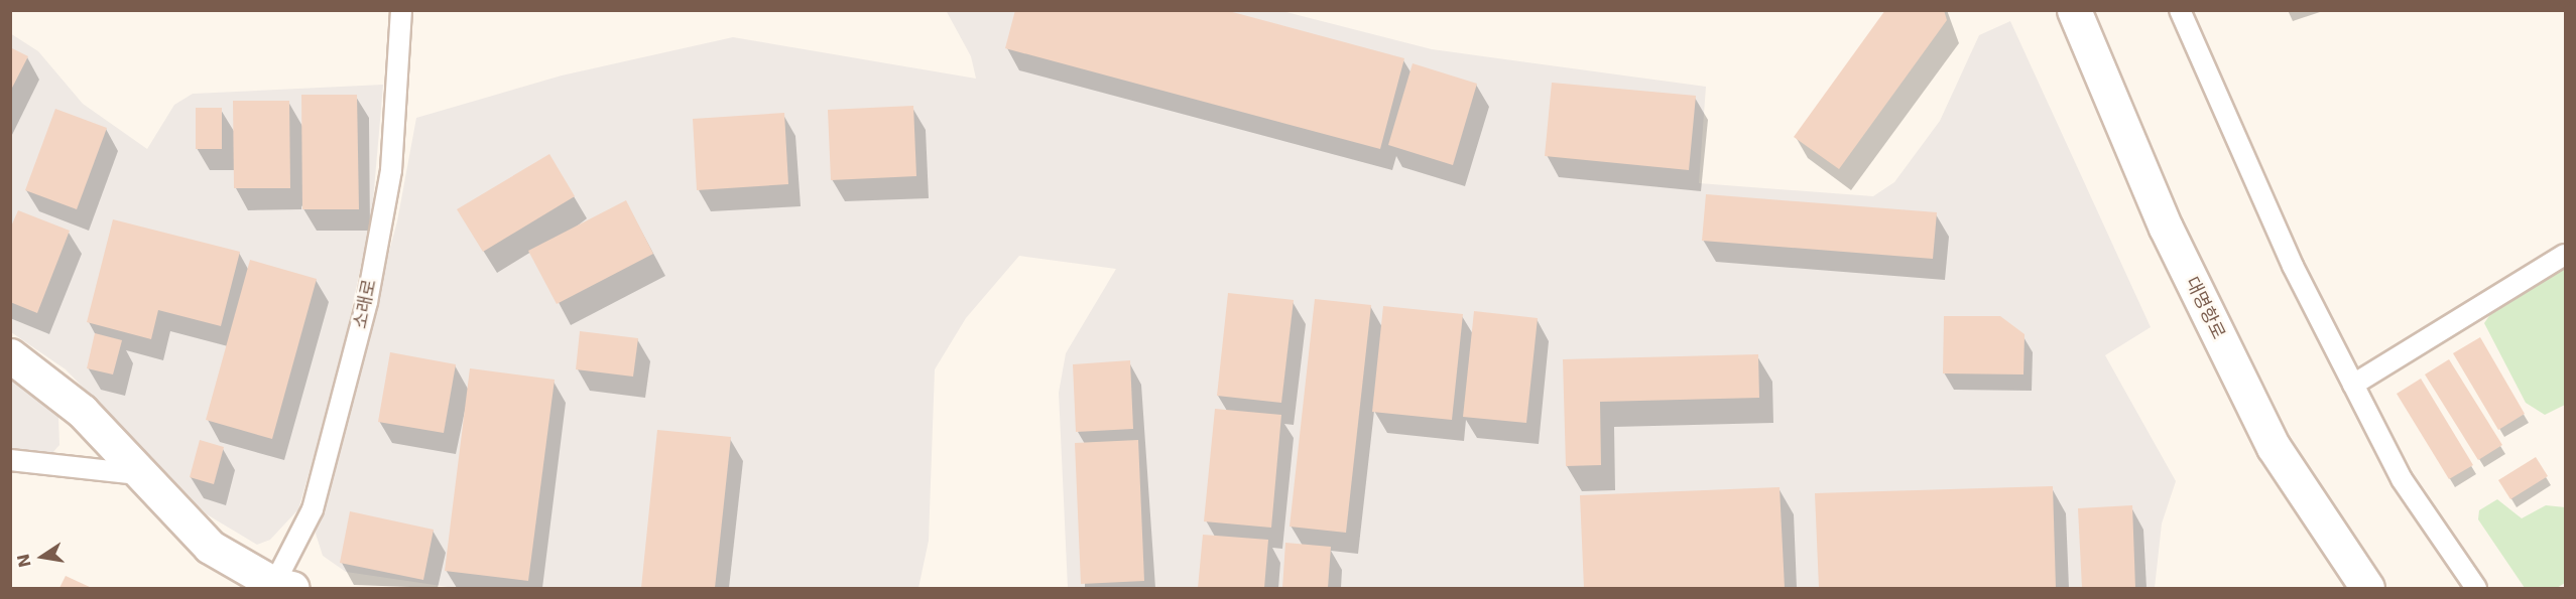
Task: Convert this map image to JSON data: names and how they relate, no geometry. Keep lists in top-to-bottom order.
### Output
{
  "streets": {
    "main road": ["소래로", "대명항로"]
  },
  "north": "left"
}
